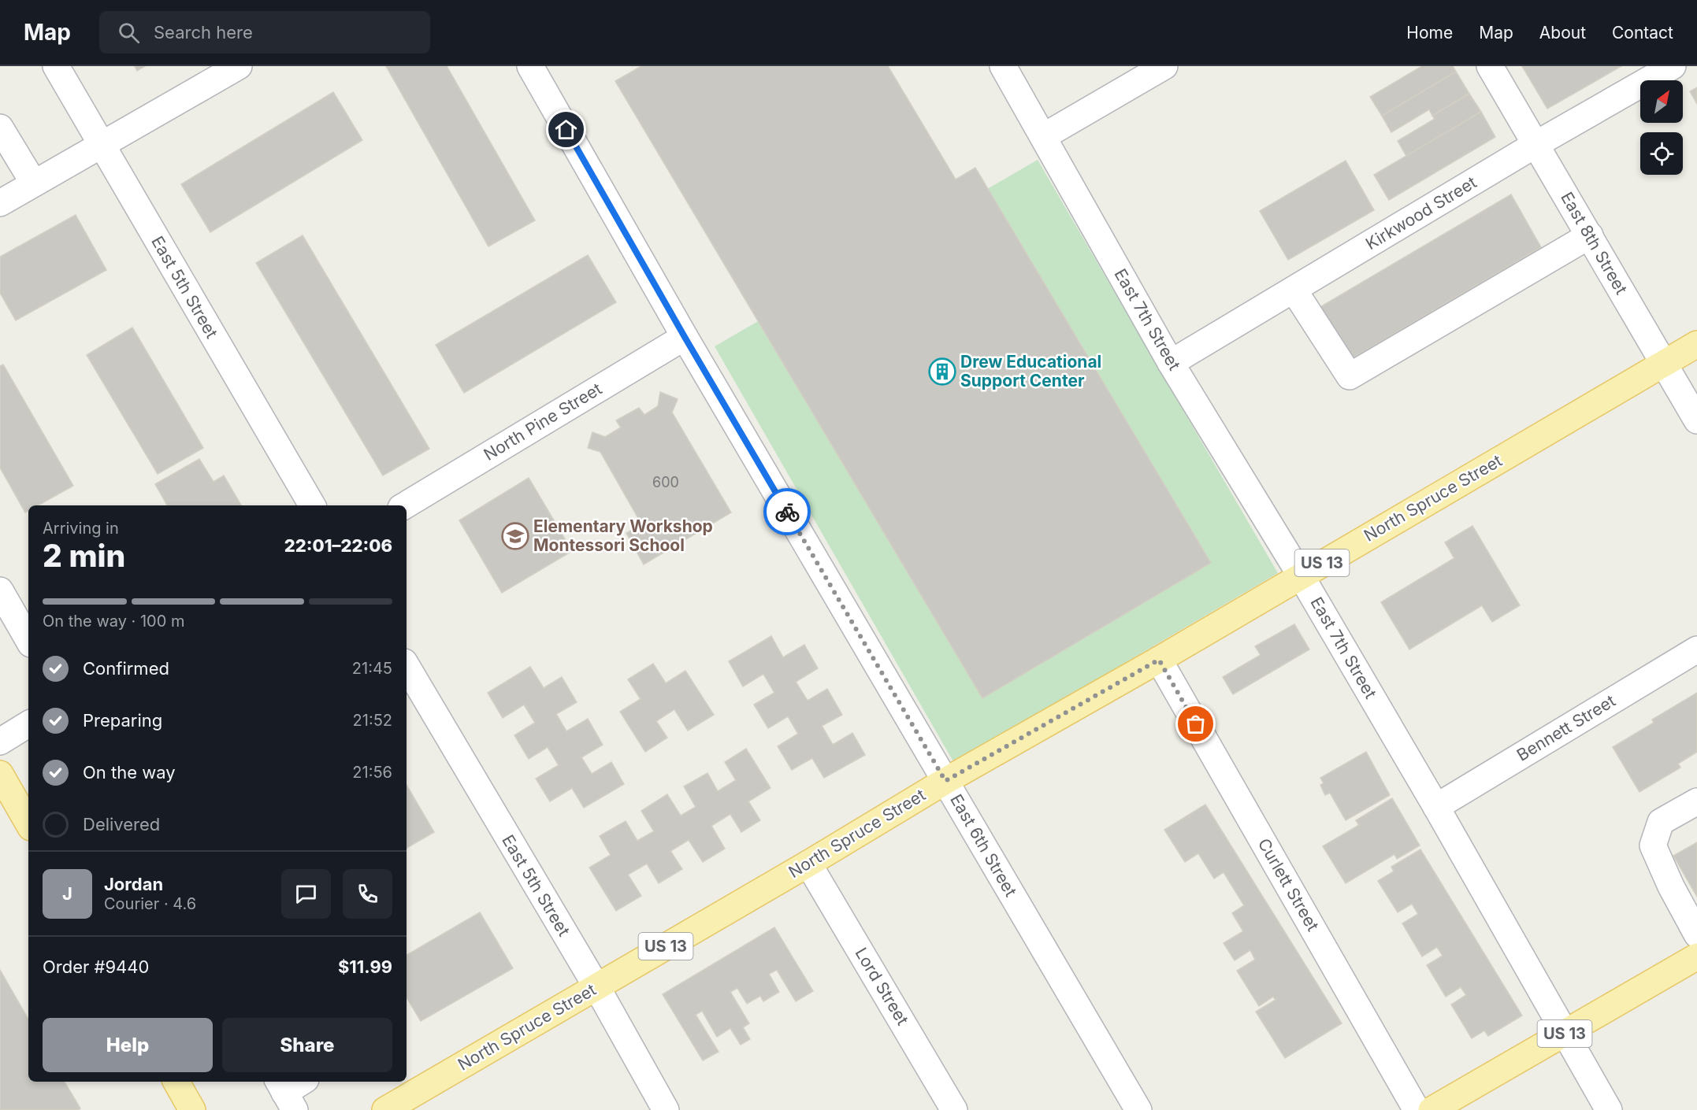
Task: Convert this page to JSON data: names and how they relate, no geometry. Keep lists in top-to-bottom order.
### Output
{
  "streets": {
    "main road": ["North Spruce Street", "US 13"],
    "street": [
      "Kirkwood Street",
      "East 8th Street",
      "East 5th Street",
      "East 7th Street",
      "North Pine Street",
      "Bennett Street",
      "East 6th Street",
      "Curlett Street",
      "Lord Street"
    ]
  },
  "crossings": [
    ["Kirkwood Street", "East 8th Street"],
    ["Kirkwood Street", "East 7th Street"],
    ["East 8th Street", "North Spruce Street"],
    ["East 5th Street", "North Spruce Street"],
    ["East 7th Street", "North Spruce Street"],
    ["East 7th Street", "US 13"],
    ["East 7th Street", "Bennett Street"],
    ["North Pine Street", "East 6th Street"],
    ["North Spruce Street", "East 6th Street"],
    ["North Spruce Street", "Curlett Street"],
    ["North Spruce Street", "Lord Street"]
  ],
  "places": {
    "building": ["Drew Educational Support Center"],
    "school or university": ["Elementary Workshop Montessori School"]
  },
  "house_numbers": ["600"],
  "north": "top right",
  "page": {
    "header": "Map",
    "search": "Search here",
    "nav": [
      "Home",
      "Map",
      "About",
      "Contact"
    ],
    "heading": ["2 min", "Arriving in", "22:01–22:06"],
    "panel": [
      "Jordan",
      "Courier · 4.6",
      "Order #9440",
      "$11.99"
    ],
    "bar": "On the way · 100 m",
    "list": [
      ["Confirmed", "21:45"],
      ["Preparing", "21:52"],
      ["On the way", "21:56"],
      "Delivered"
    ],
    "round": "J",
    "buttons": ["Help", "Share"]
  }
}
